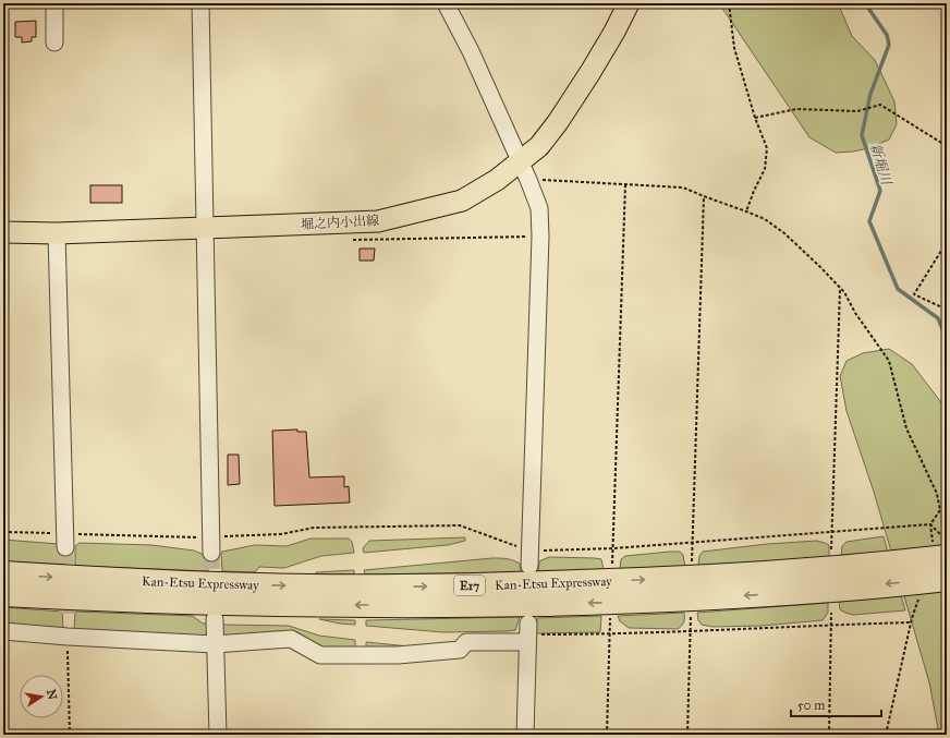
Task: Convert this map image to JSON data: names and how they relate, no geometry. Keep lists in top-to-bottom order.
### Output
{
  "streets": {
    "highway": ["Kan-Etsu Expressway", "E17"],
    "main road": ["堀之内小出線"]
  },
  "water": ["新堀川"],
  "scale_bar": "50 m",
  "north": "right"
}
